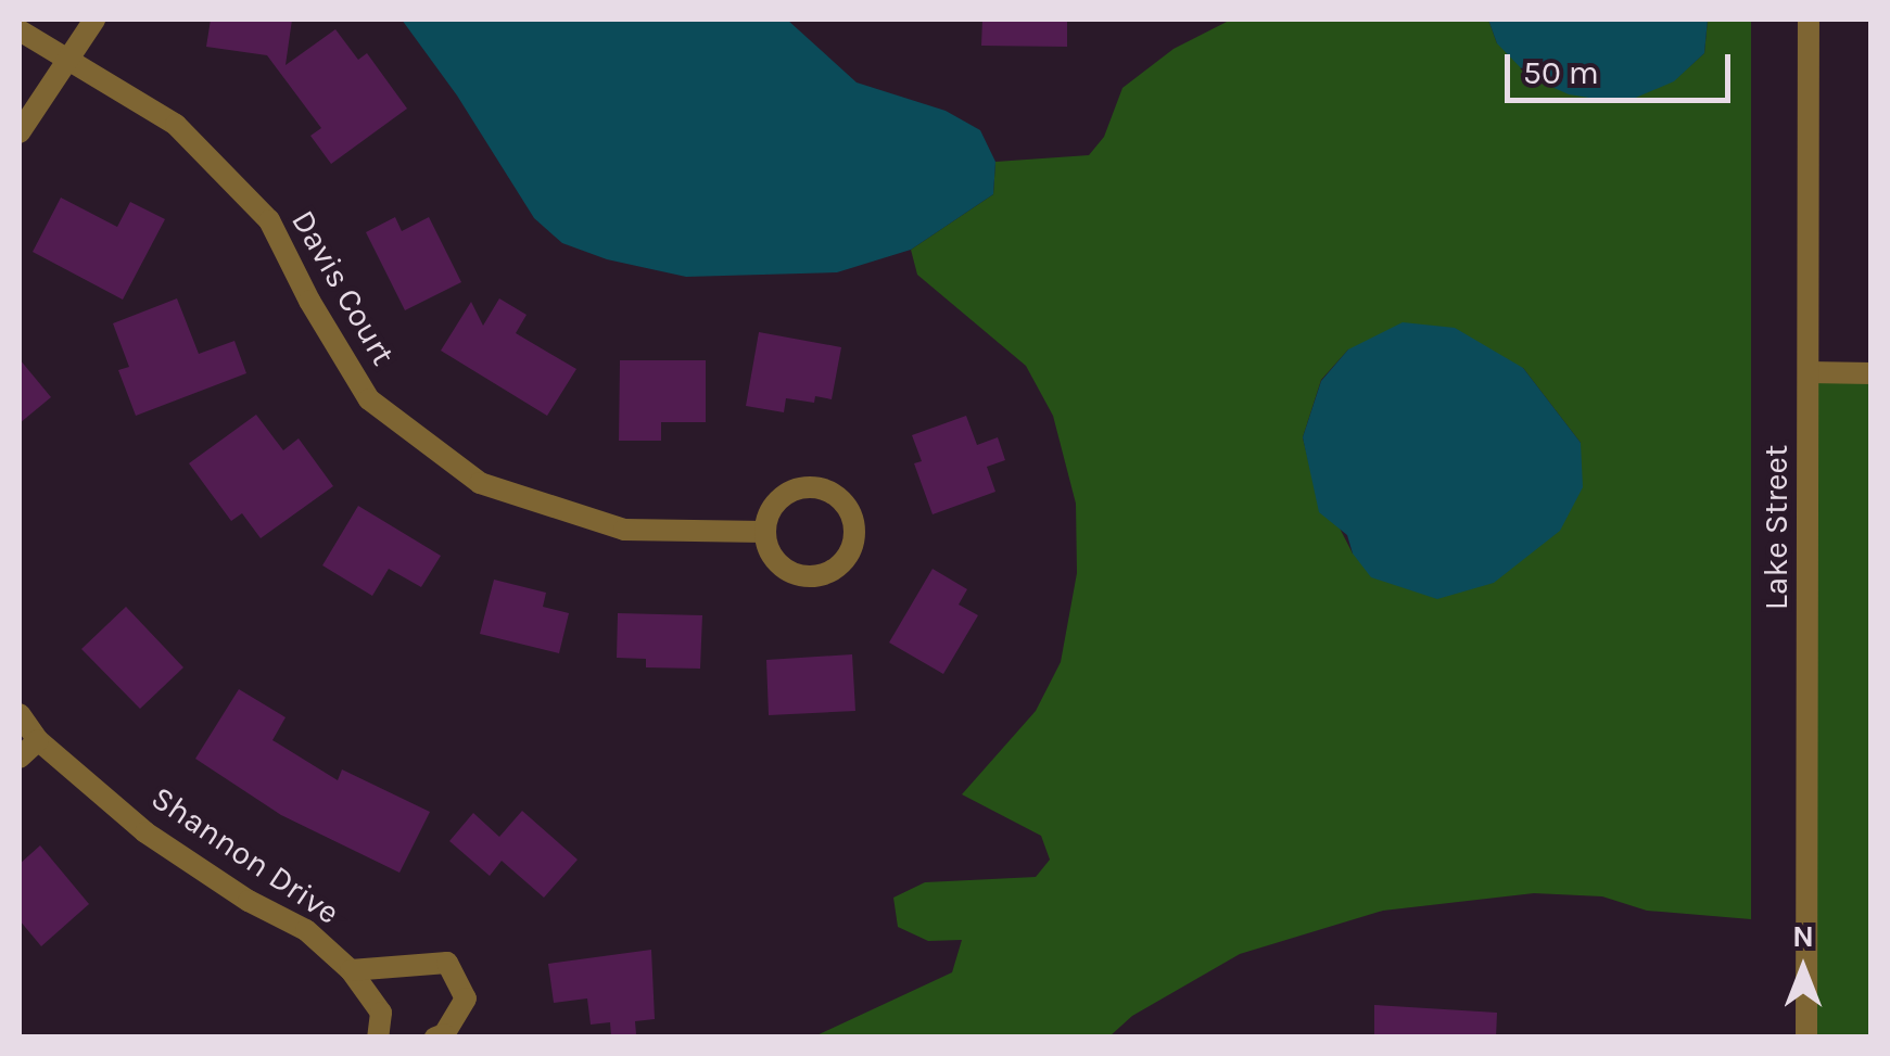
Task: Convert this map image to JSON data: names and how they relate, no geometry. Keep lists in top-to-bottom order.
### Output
{
  "streets": {
    "street": ["Davis Court", "Lake Street", "Shannon Drive"]
  },
  "scale_bar": "50 m",
  "north": "top"
}
